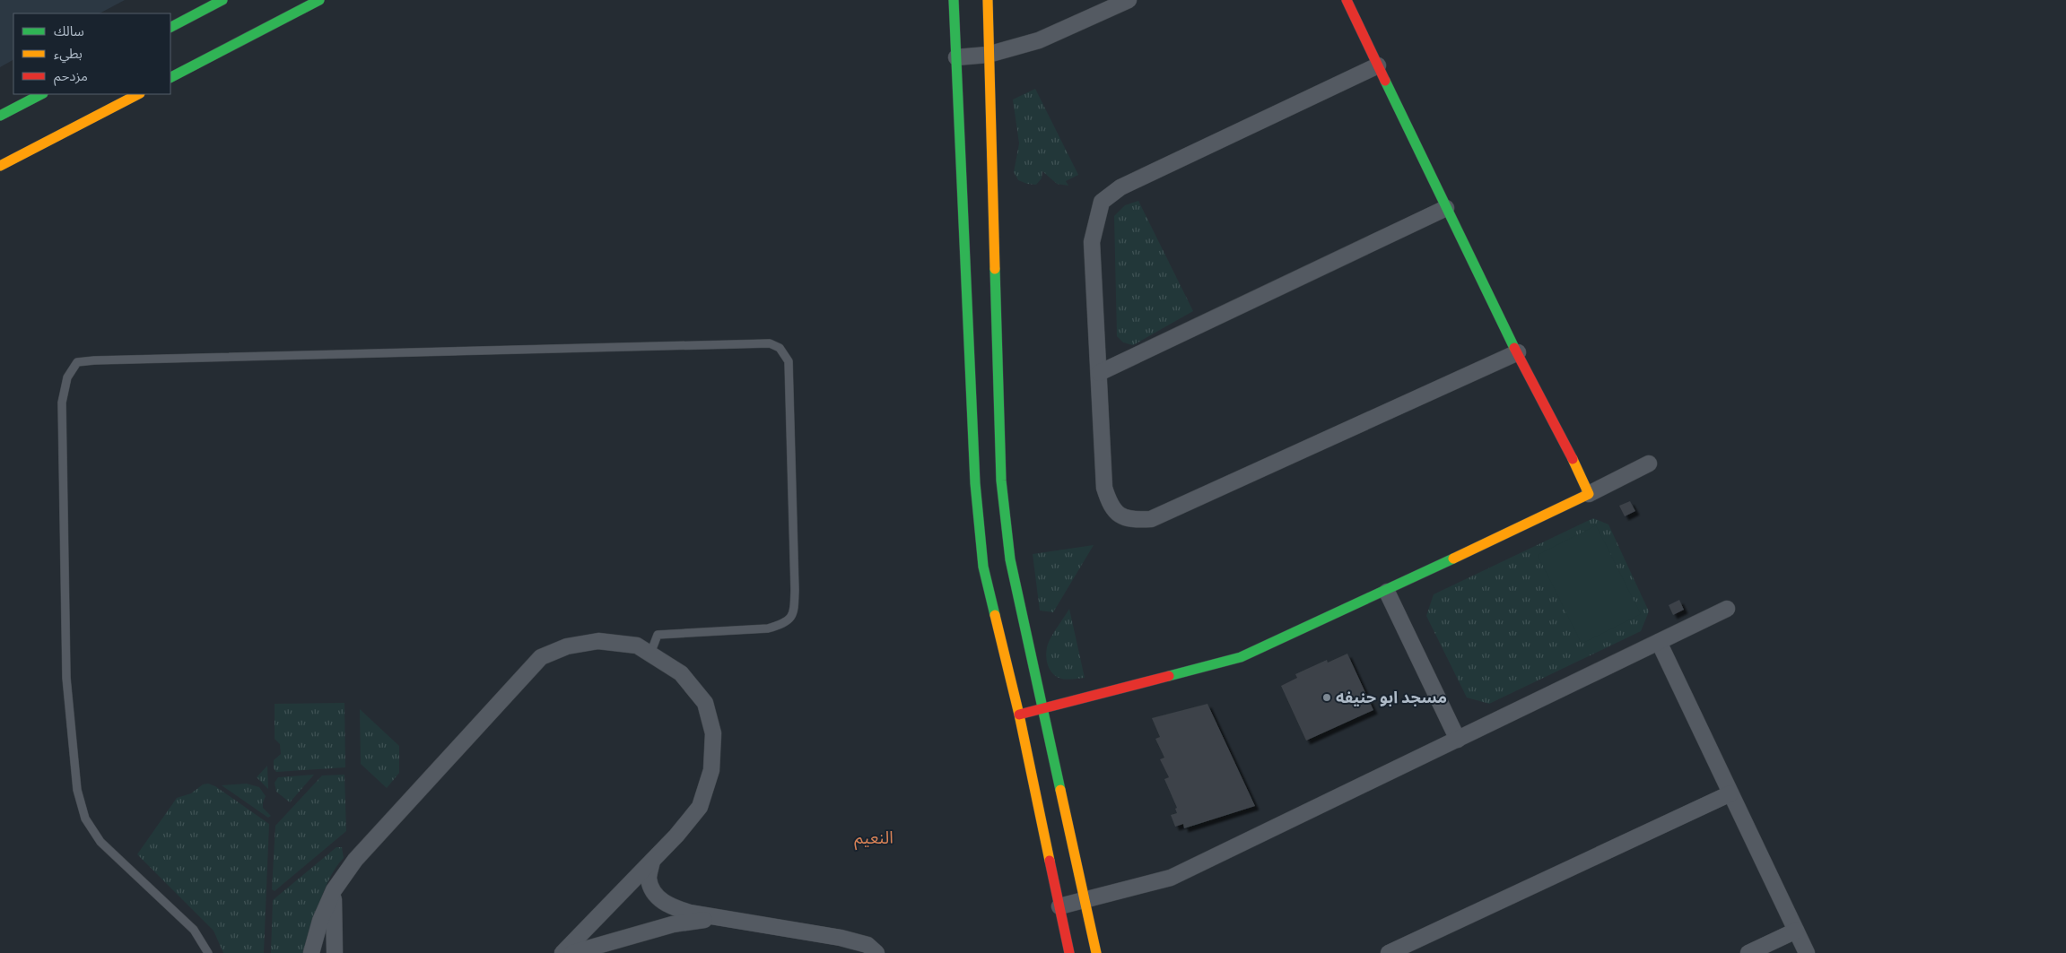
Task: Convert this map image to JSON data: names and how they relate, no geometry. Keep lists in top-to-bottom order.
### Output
{
  "districts": ["النعيم"],
  "places": ["مسجد ابو حنيفه"],
  "legend": ["سالك", "بطيء", "مزدحم"]
}
